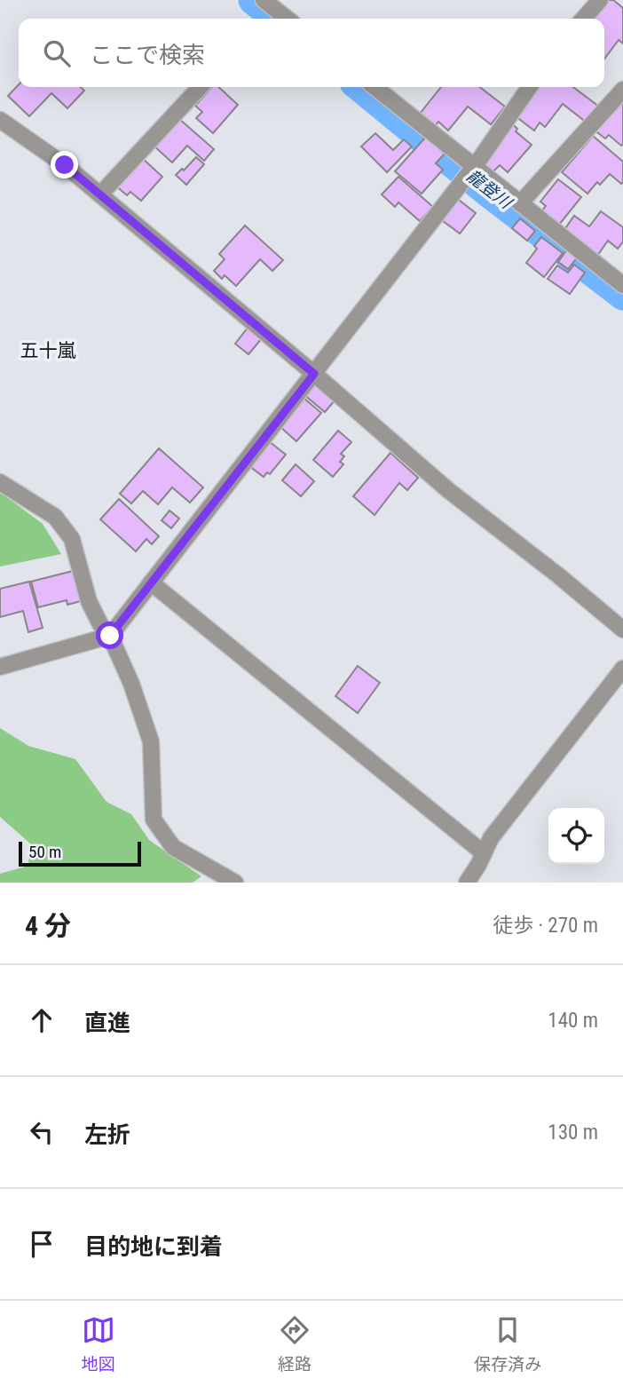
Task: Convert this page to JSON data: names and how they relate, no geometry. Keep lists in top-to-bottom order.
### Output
{
  "districts": ["五十嵐"],
  "water": ["龍登川"],
  "scale_bar": "50 m",
  "page": {
    "search": "ここで検索",
    "scale": "50 m",
    "heading": ["4 分", "徒歩 · 270 m"],
    "list": [
      ["直進", "140 m"],
      ["左折", "130 m"],
      "目的地に到着"
    ],
    "nav": ["地図", "経路", "保存済み"]
  }
}
